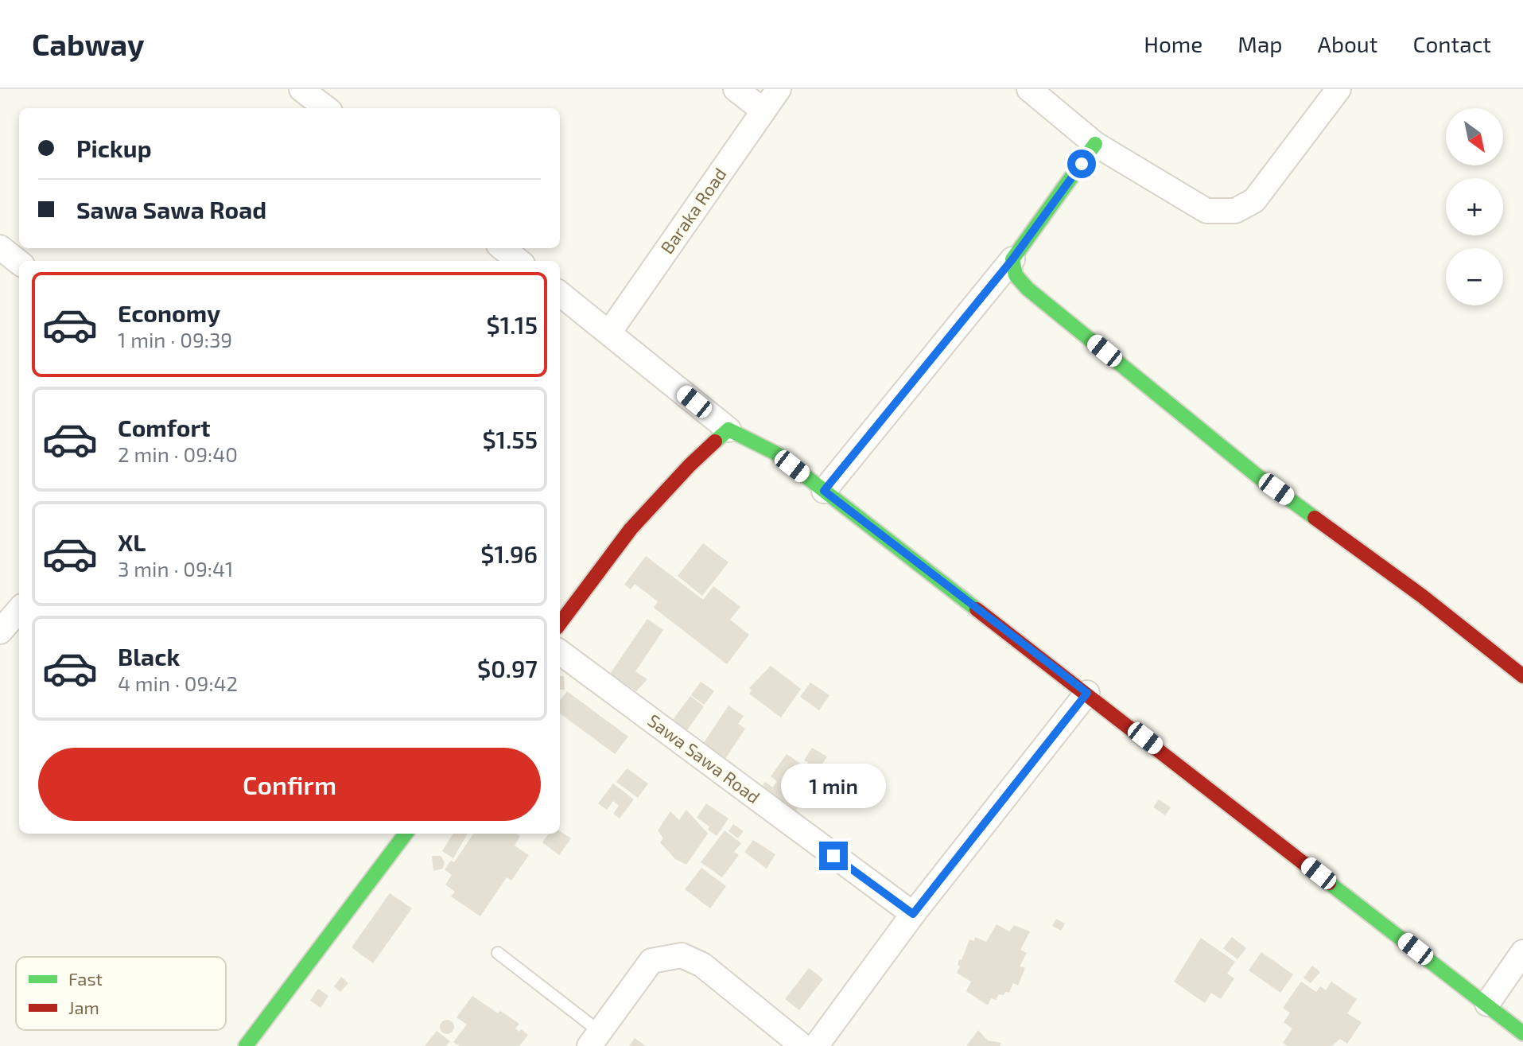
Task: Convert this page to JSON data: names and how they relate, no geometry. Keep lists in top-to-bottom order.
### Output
{
  "streets": {
    "street": ["Baraka Road", "Sawa Sawa Road"]
  },
  "legend": ["Fast", "Jam"],
  "north": "bottom right",
  "page": {
    "header": "Cabway",
    "nav": [
      "Home",
      "Map",
      "About",
      "Contact"
    ],
    "map_buttons": ["+", "−"],
    "banner": ["Pickup", "Sawa Sawa Road"],
    "list": [
      {
        "name": "Economy",
        "note": "1 min · 09:39",
        "value": "$1.15"
      },
      {
        "name": "Comfort",
        "note": "2 min · 09:40",
        "value": "$1.55"
      },
      {
        "name": "XL",
        "note": "3 min · 09:41",
        "value": "$1.96"
      },
      {
        "name": "Black",
        "note": "4 min · 09:42",
        "value": "$0.97"
      }
    ],
    "buttons": "Confirm",
    "bubble": "1 min"
  }
}
